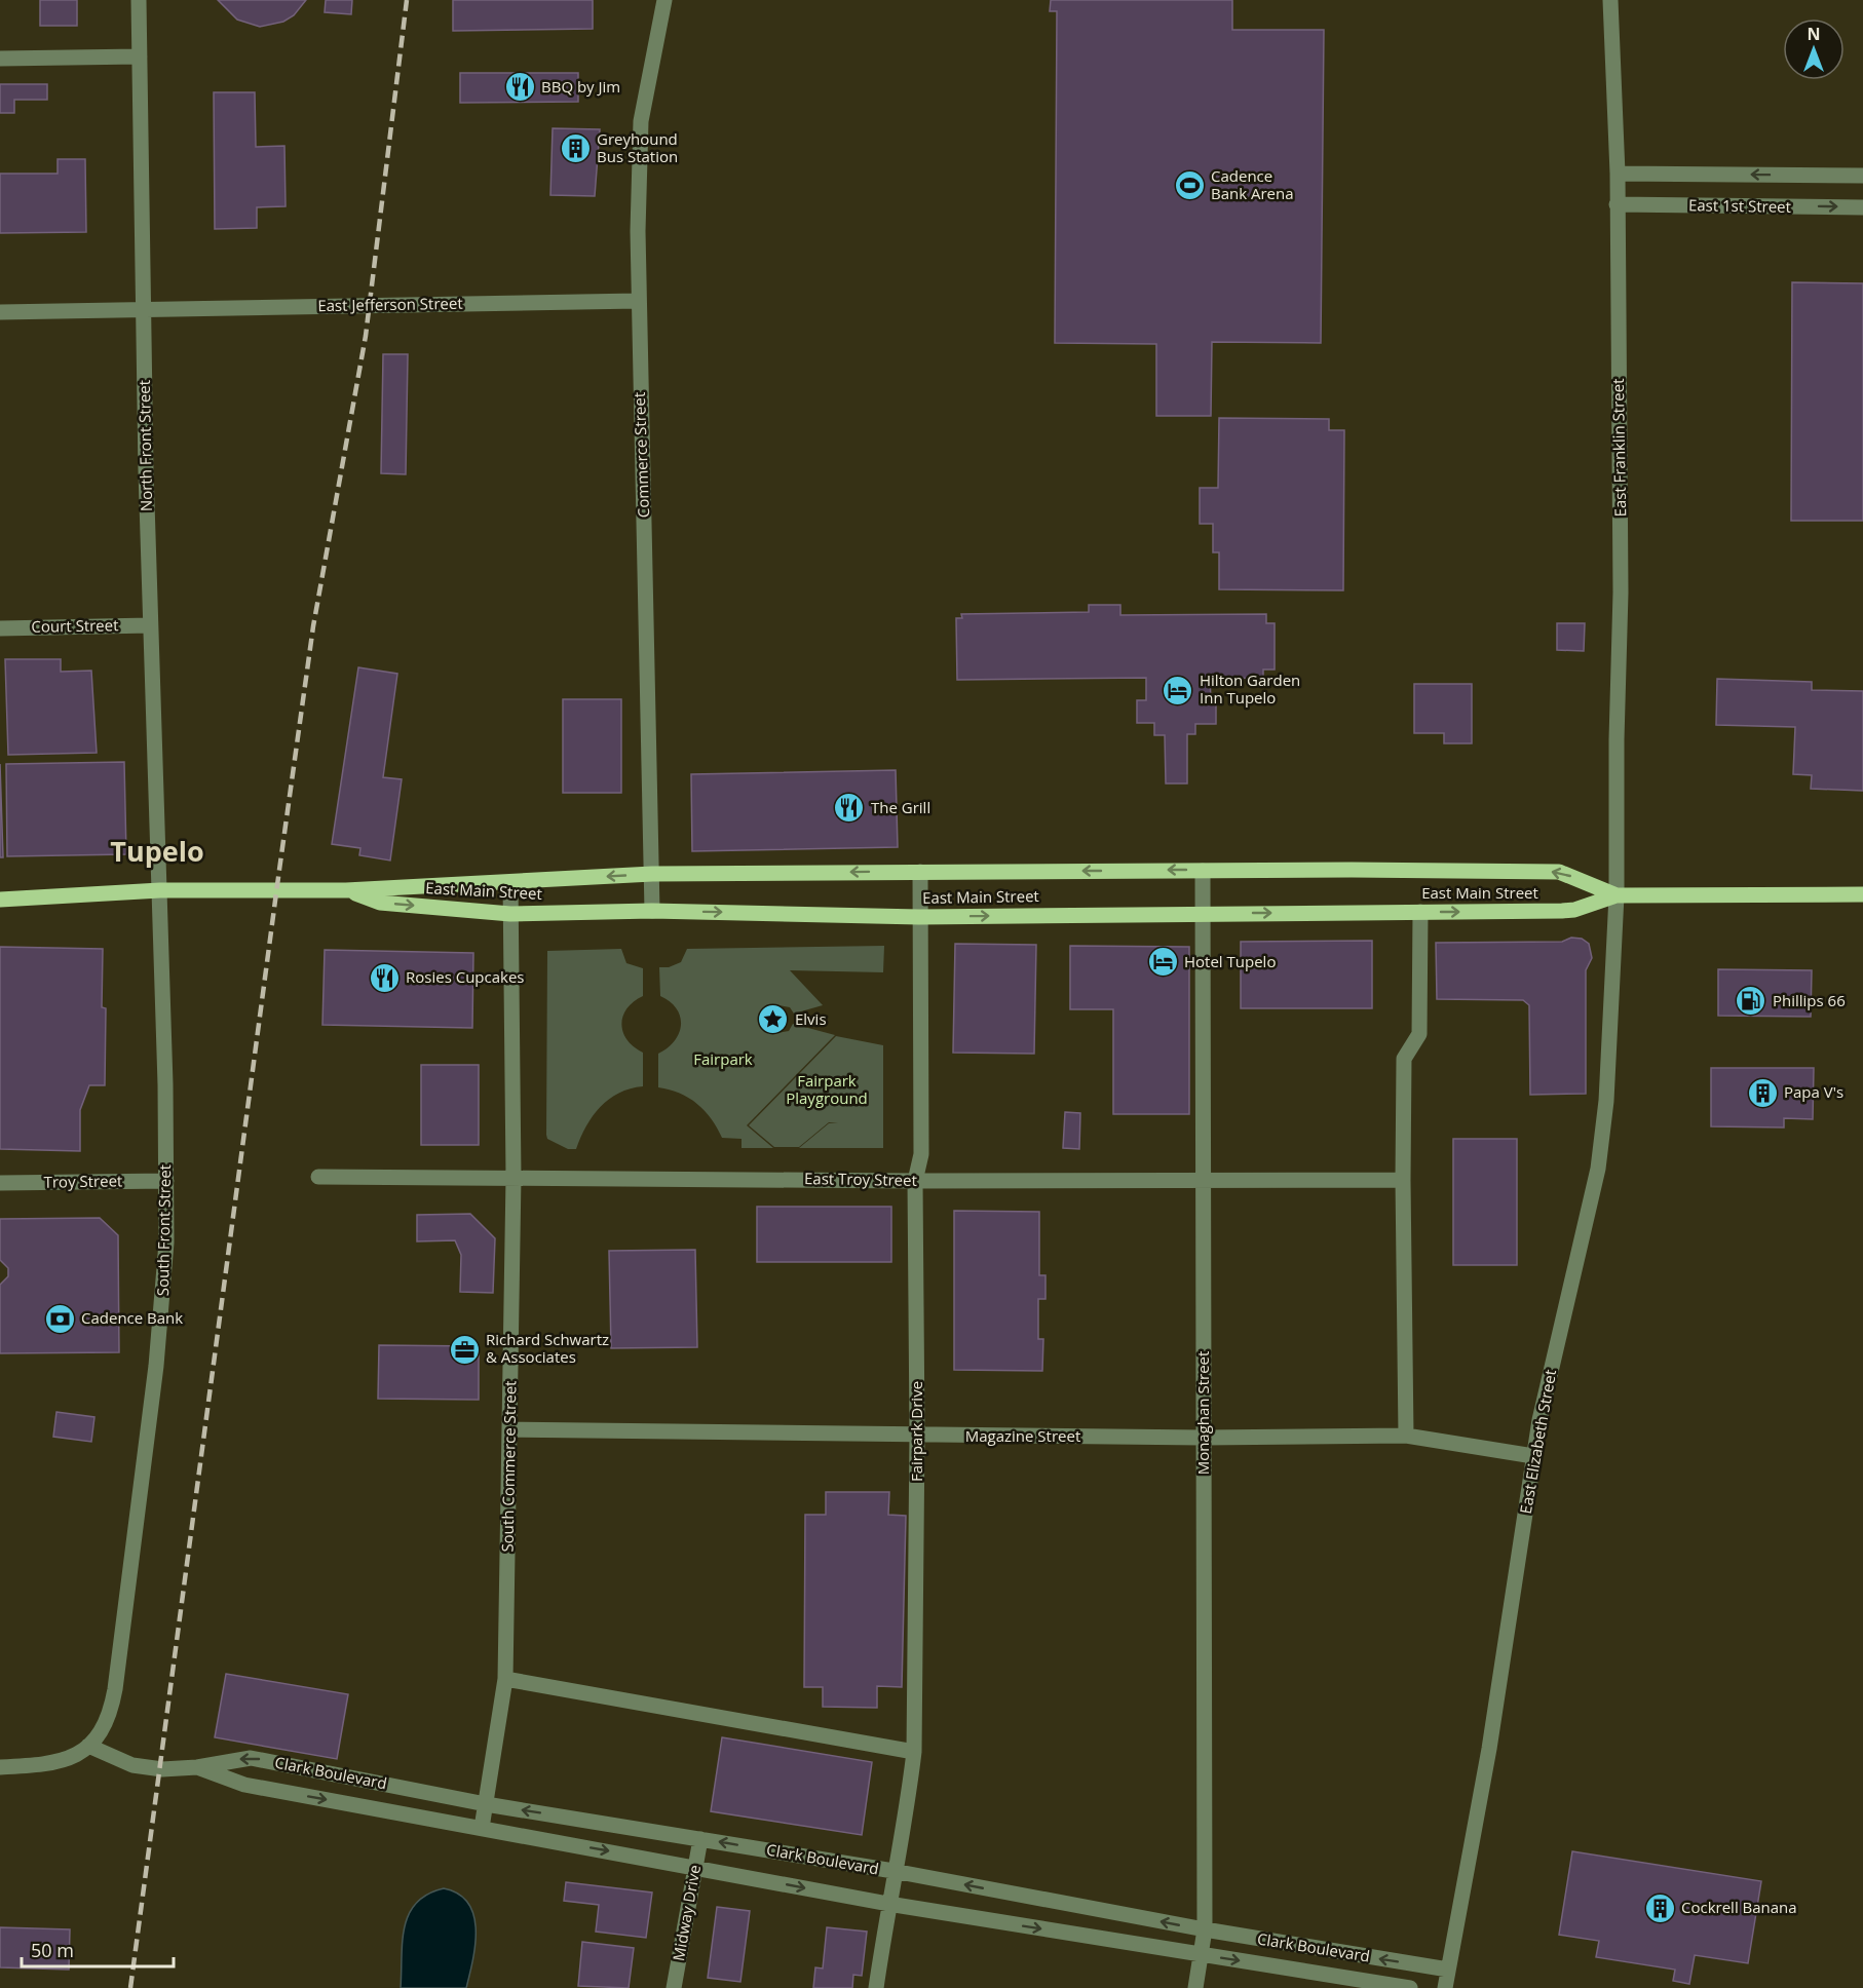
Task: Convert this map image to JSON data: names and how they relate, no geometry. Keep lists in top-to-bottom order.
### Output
{
  "streets": {
    "main road": ["East Main Street"],
    "street": [
      "East 1st Street",
      "East Jefferson Street",
      "North Front Street",
      "East Franklin Street",
      "Commerce Street",
      "Court Street",
      "East Troy Street",
      "Troy Street",
      "South Front Street",
      "Monaghan Street",
      "Fairpark Drive",
      "Magazine Street",
      "East Elizabeth Street",
      "South Commerce Street",
      "Clark Boulevard",
      "Midway Drive"
    ]
  },
  "crossings": [
    ["East 1st Street", "East Franklin Street"],
    ["East Jefferson Street", "North Front Street"],
    ["East Jefferson Street", "Commerce Street"],
    ["North Front Street", "Court Street"],
    ["North Front Street", "East Main Street"],
    ["North Front Street", "South Front Street"],
    ["East Franklin Street", "East Main Street"],
    ["East Franklin Street", "East Elizabeth Street"],
    ["Commerce Street", "East Main Street"],
    ["East Main Street", "South Front Street"],
    ["East Main Street", "Monaghan Street"],
    ["East Main Street", "Fairpark Drive"],
    ["East Main Street", "East Elizabeth Street"],
    ["East Main Street", "South Commerce Street"],
    ["East Troy Street", "Monaghan Street"],
    ["East Troy Street", "Fairpark Drive"],
    ["East Troy Street", "South Commerce Street"],
    ["Troy Street", "South Front Street"],
    ["South Front Street", "Clark Boulevard"],
    ["Monaghan Street", "Magazine Street"],
    ["Monaghan Street", "Clark Boulevard"],
    ["Fairpark Drive", "Magazine Street"],
    ["Fairpark Drive", "Clark Boulevard"],
    ["Magazine Street", "East Elizabeth Street"],
    ["Magazine Street", "South Commerce Street"],
    ["East Elizabeth Street", "Clark Boulevard"],
    ["South Commerce Street", "Clark Boulevard"],
    ["Clark Boulevard", "Midway Drive"]
  ],
  "districts": ["Tupelo"],
  "parks": ["Fairpark", "Fairpark Playground"],
  "places": {
    "restaurant": ["BBQ by Jim", "The Grill", "Rosies Cupcakes"],
    "building": ["Greyhound Bus Station", "Papa V's", "Cockrell Banana"],
    "sports": ["Cadence Bank Arena"],
    "hotel": ["Hilton Garden Inn Tupelo", "Hotel Tupelo"],
    "fuel station": ["Phillips 66"],
    "place": ["Elvis"],
    "bank": ["Cadence Bank"],
    "office": ["Richard Schwartz & Associates"]
  },
  "scale_bar": "50 m",
  "north": "top"
}
